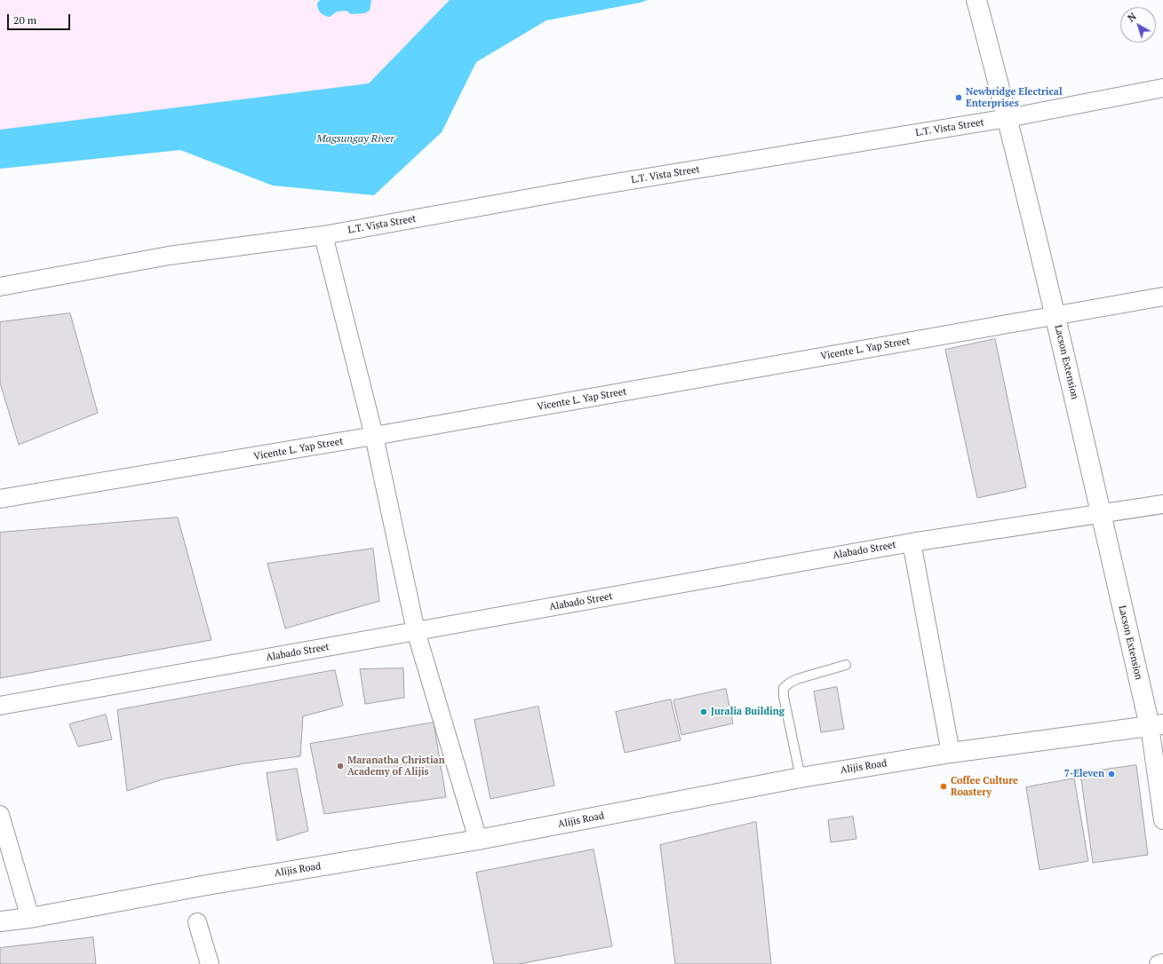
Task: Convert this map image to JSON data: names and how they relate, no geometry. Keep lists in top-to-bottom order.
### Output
{
  "streets": {
    "main road": ["Lacson Extension", "Alijis Road"],
    "street": ["L.T. Vista Street", "Vicente L. Yap Street", "Alabado Street"]
  },
  "crossings": [
    ["L.T. Vista Street", "Lacson Extension"],
    ["Vicente L. Yap Street", "Lacson Extension"],
    ["Lacson Extension", "Alabado Street"],
    ["Lacson Extension", "Alijis Road"]
  ],
  "water": ["Magsungay River"],
  "places": [
    "Newbridge Electrical Enterprises",
    "Juralia Building",
    "Maranatha Christian Academy of Alijis",
    "7-Eleven",
    "Coffee Culture Roastery"
  ],
  "scale_bar": "20 m",
  "north": "top left"
}
